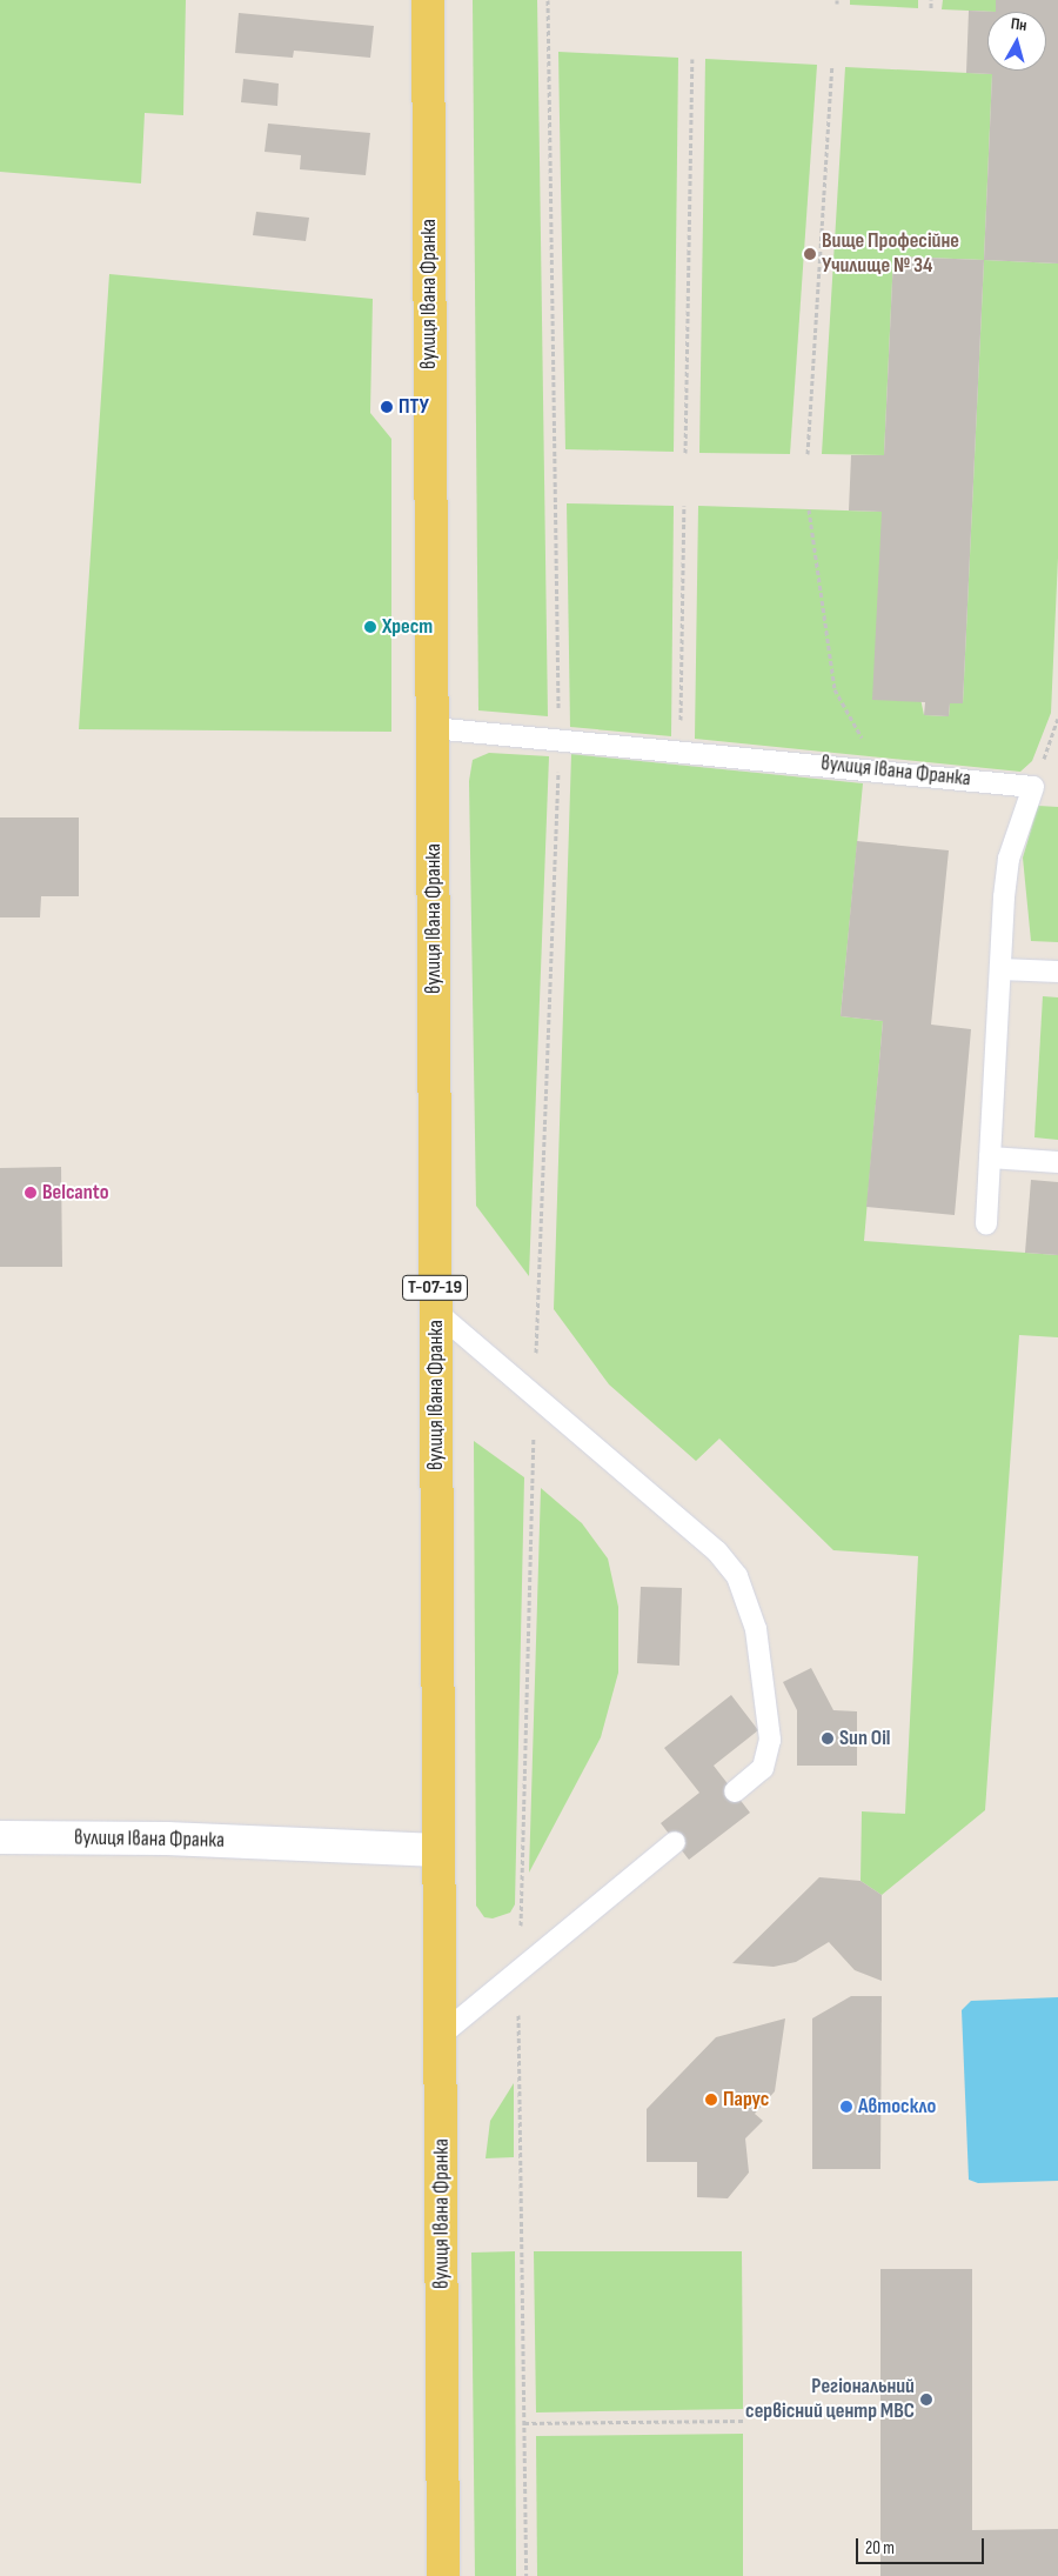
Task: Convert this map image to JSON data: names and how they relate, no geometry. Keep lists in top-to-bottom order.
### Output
{
  "streets": {
    "main road": ["вулиця Івана Франка", "Т-07-19"]
  },
  "places": [
    "Вище Професійне Училище № 34",
    "ПТУ",
    "Хрест",
    "Belcanto",
    "Sun Oil",
    "Парус",
    "Автоскло",
    "Регіональний сервісний центр МВС"
  ],
  "scale_bar": "20 m",
  "north": "top"
}
